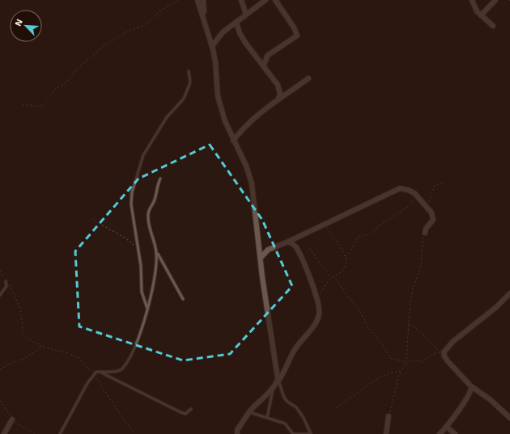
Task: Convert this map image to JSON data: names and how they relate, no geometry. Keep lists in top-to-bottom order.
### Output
{
  "north": "top left"
}
